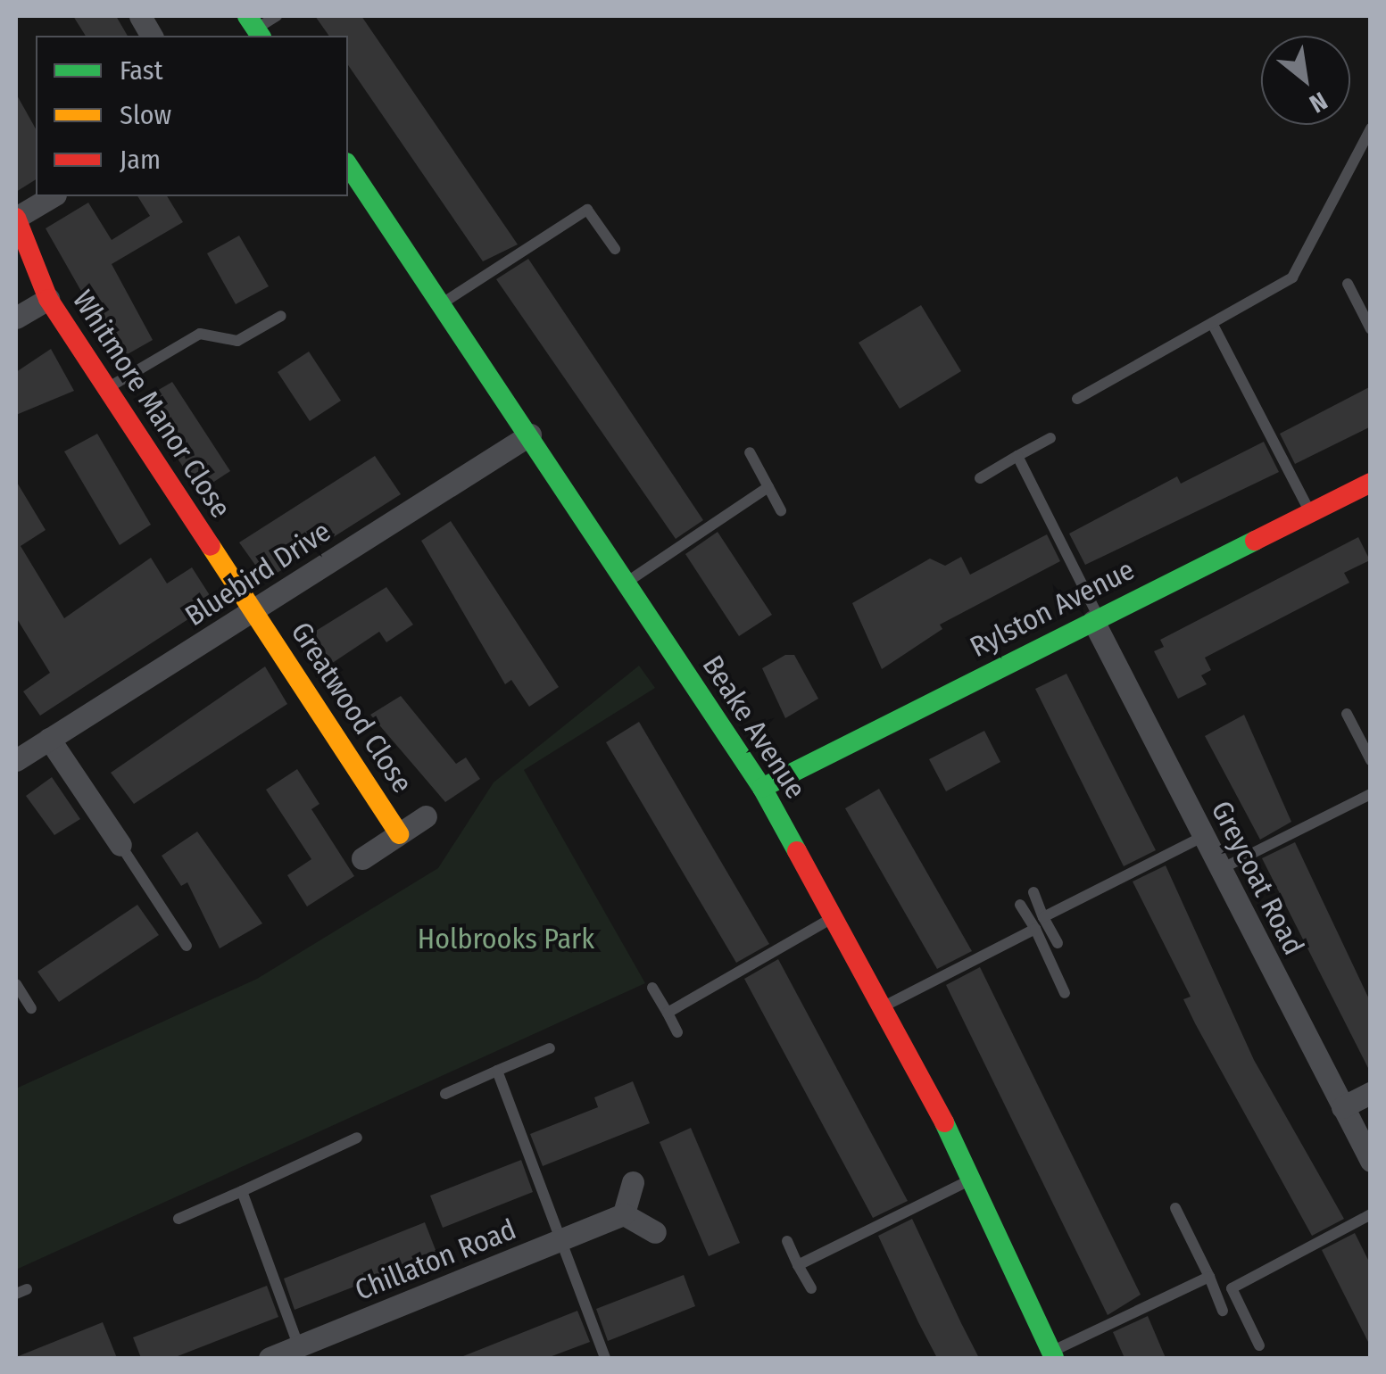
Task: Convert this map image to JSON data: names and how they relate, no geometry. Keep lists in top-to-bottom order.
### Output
{
  "streets": {
    "street": [
      "Whitmore Manor Close",
      "Bluebird Drive",
      "Rylston Avenue",
      "Greatwood Close",
      "Beake Avenue",
      "Greycoat Road",
      "Chillaton Road"
    ]
  },
  "crossings": [
    ["Whitmore Manor Close", "Bluebird Drive"],
    ["Whitmore Manor Close", "Greatwood Close"],
    ["Bluebird Drive", "Greatwood Close"],
    ["Bluebird Drive", "Beake Avenue"],
    ["Rylston Avenue", "Beake Avenue"],
    ["Rylston Avenue", "Greycoat Road"]
  ],
  "parks": ["Holbrooks Park"],
  "legend": ["Fast", "Slow", "Jam"],
  "north": "bottom right"
}
